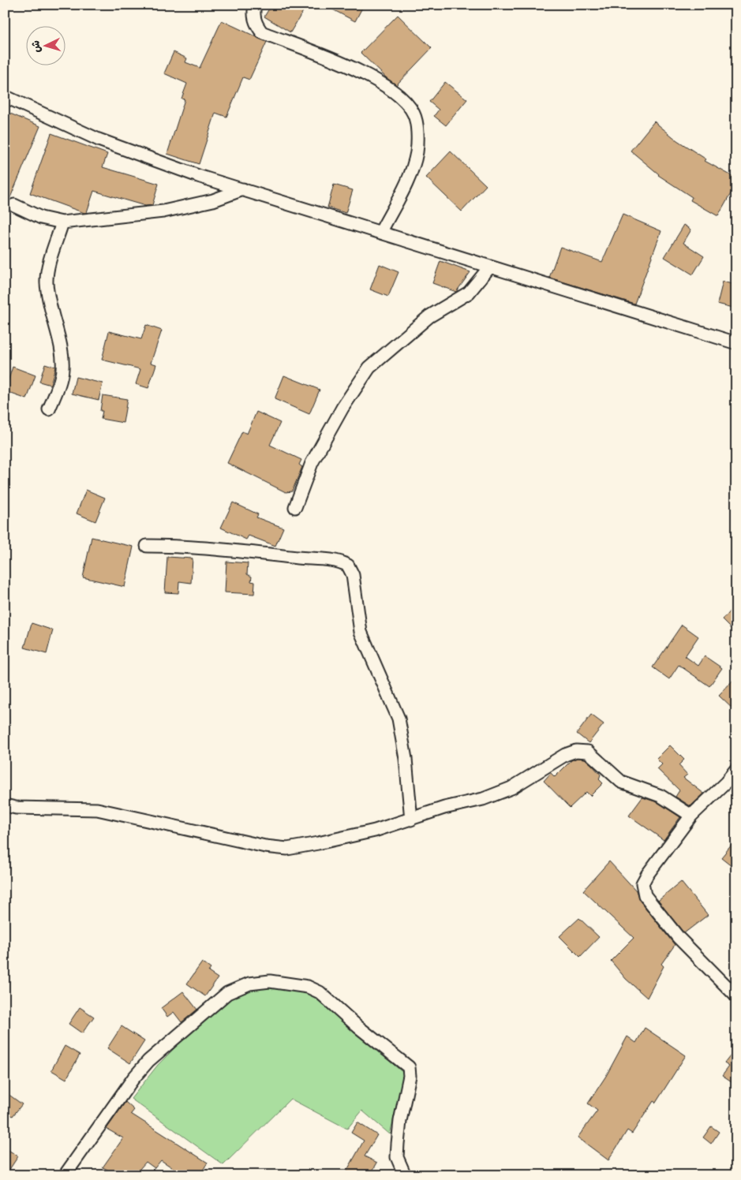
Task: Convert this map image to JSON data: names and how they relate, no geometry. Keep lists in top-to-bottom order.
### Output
{
  "north": "left"
}
